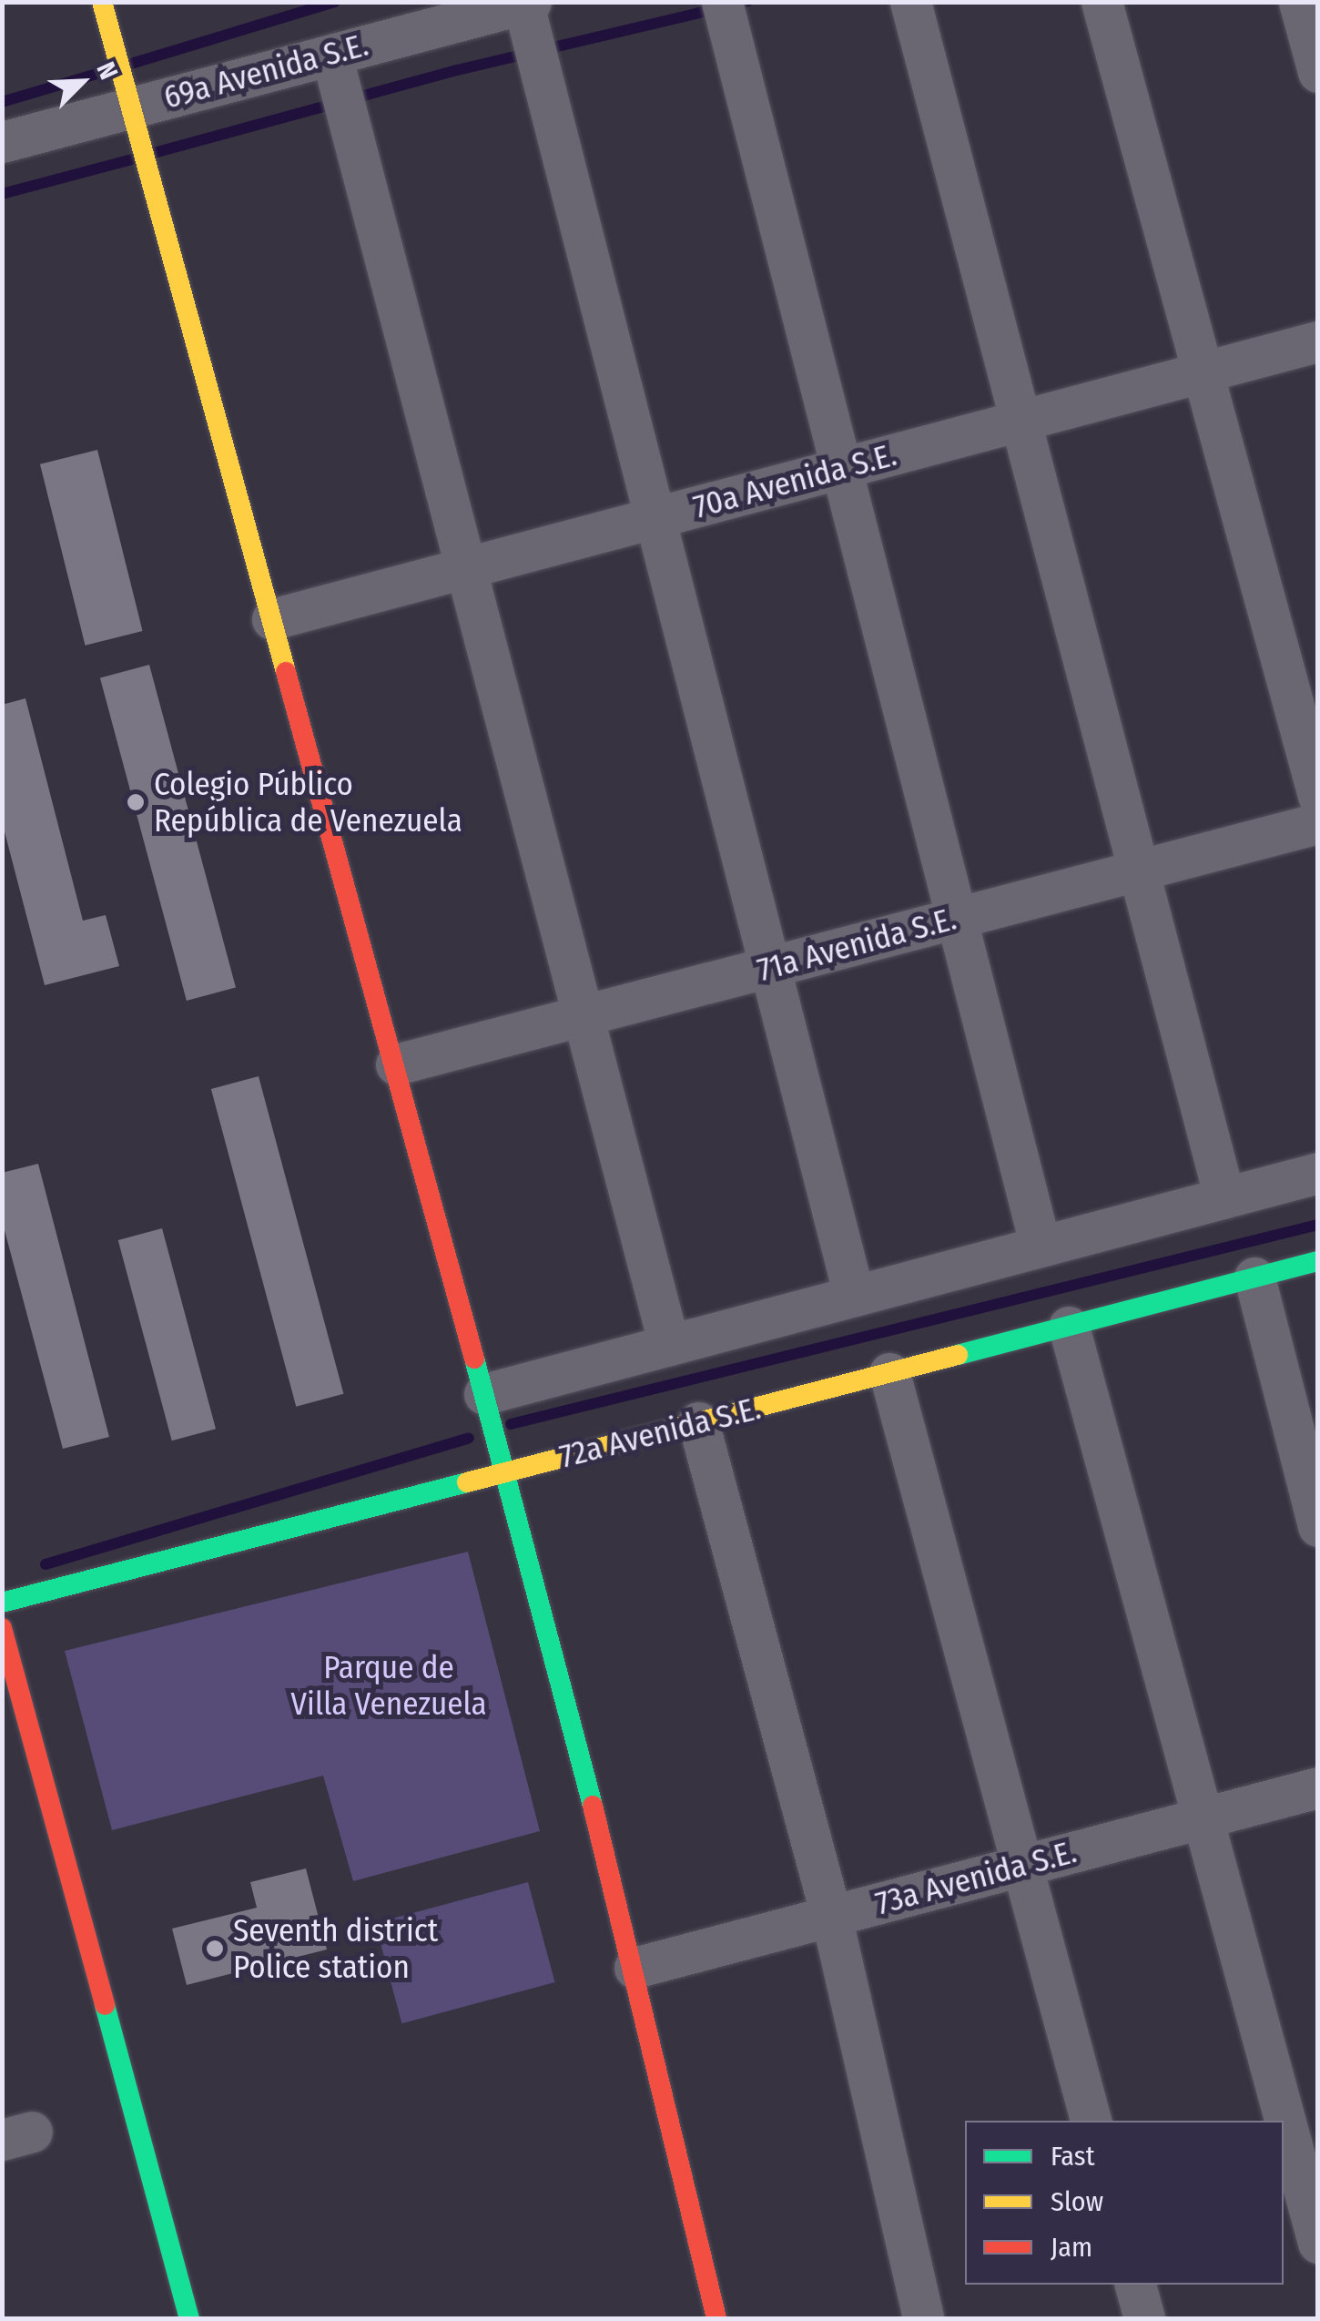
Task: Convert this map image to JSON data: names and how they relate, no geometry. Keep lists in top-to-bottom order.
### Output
{
  "streets": {
    "street": [
      "69a Avenida S.E.",
      "70a Avenida S.E.",
      "71a Avenida S.E.",
      "72a Avenida S.E.",
      "73a Avenida S.E."
    ]
  },
  "parks": ["Parque de Villa Venezuela"],
  "places": ["Colegio Público República de Venezuela", "Seventh district Police station"],
  "legend": ["Fast", "Slow", "Jam"],
  "north": "top right"
}
